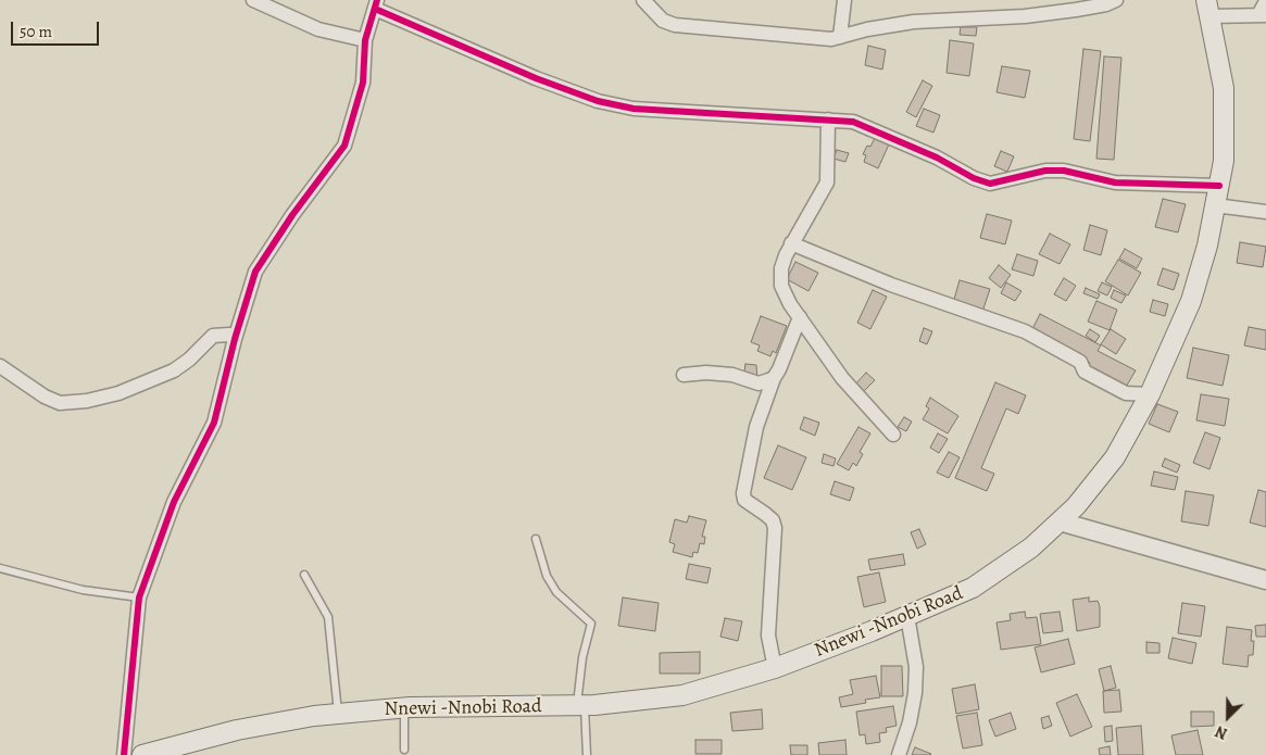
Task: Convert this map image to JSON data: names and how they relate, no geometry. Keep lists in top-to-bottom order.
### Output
{
  "streets": {
    "main road": ["Nnewi -Nnobi Road"]
  },
  "scale_bar": "50 m",
  "north": "bottom left"
}
